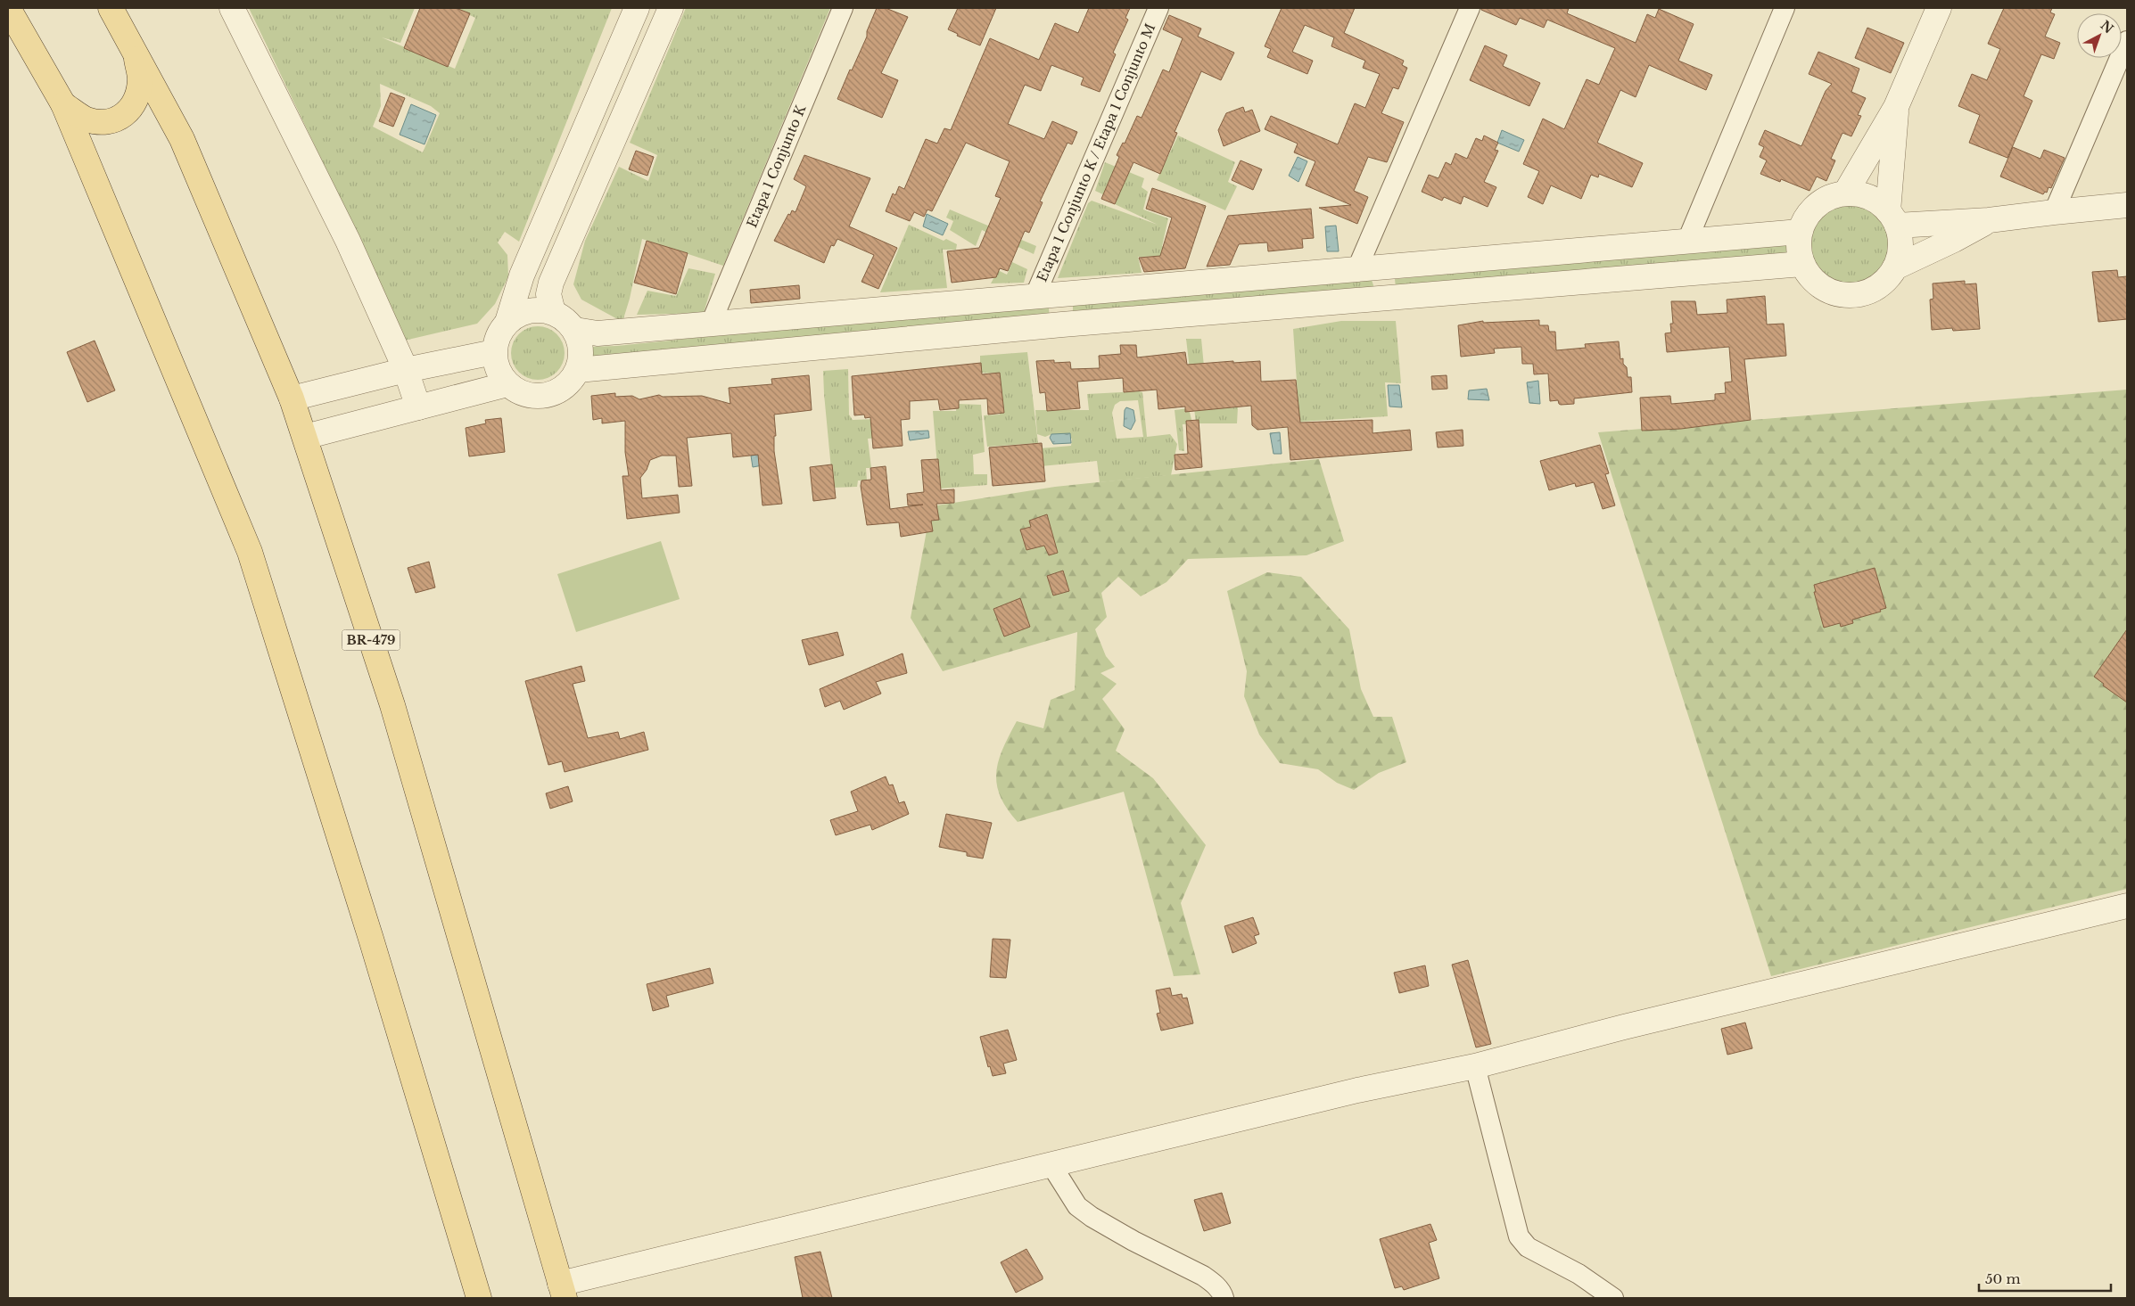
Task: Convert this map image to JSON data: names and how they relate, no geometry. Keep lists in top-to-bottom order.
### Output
{
  "streets": {
    "main road": ["BR-479"],
    "street": ["Etapa 1 Conjunto K / Etapa 1 Conjunto M", "Etapa 1 Conjunto K"]
  },
  "scale_bar": "50 m",
  "north": "top right"
}
